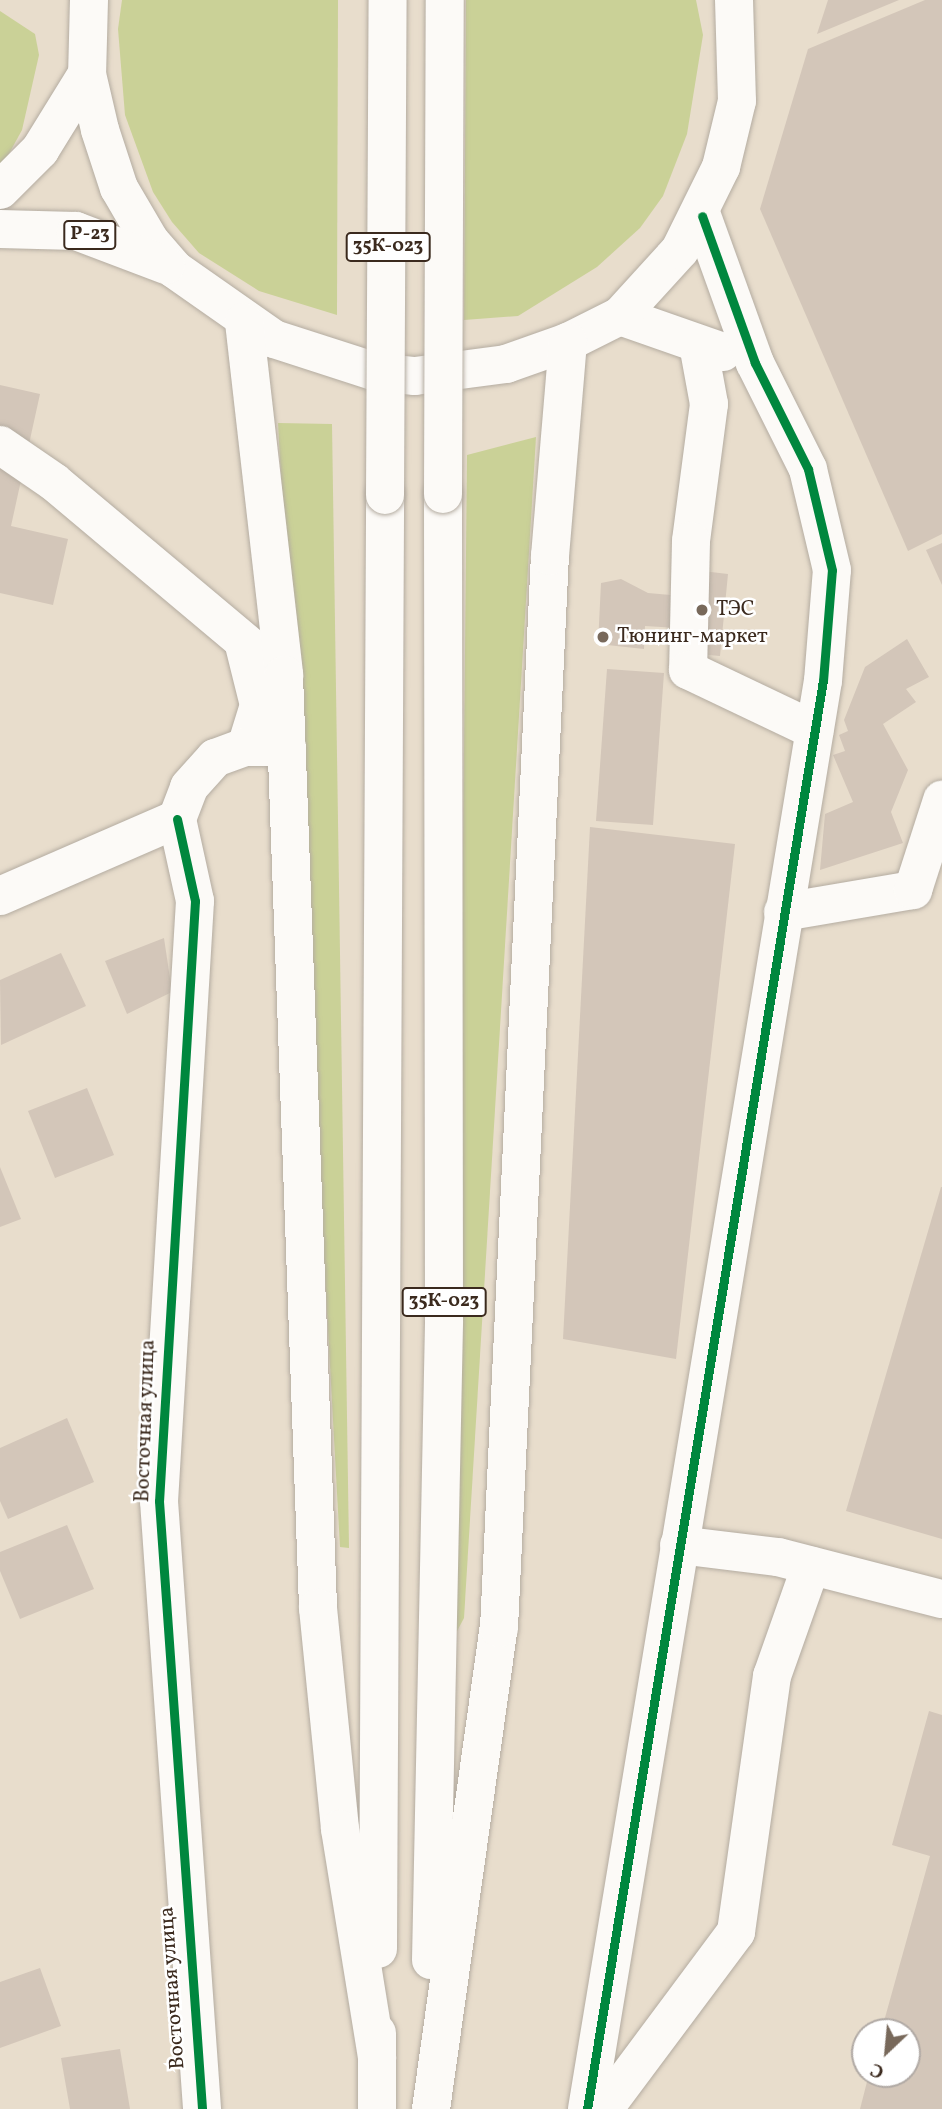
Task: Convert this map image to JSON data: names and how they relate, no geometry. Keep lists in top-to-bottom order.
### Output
{
  "streets": {
    "main road": ["Р-23", "35К-023", "Восточная улица"]
  },
  "places": ["ТЭС", "Тюнинг-маркет"],
  "north": "bottom left"
}
